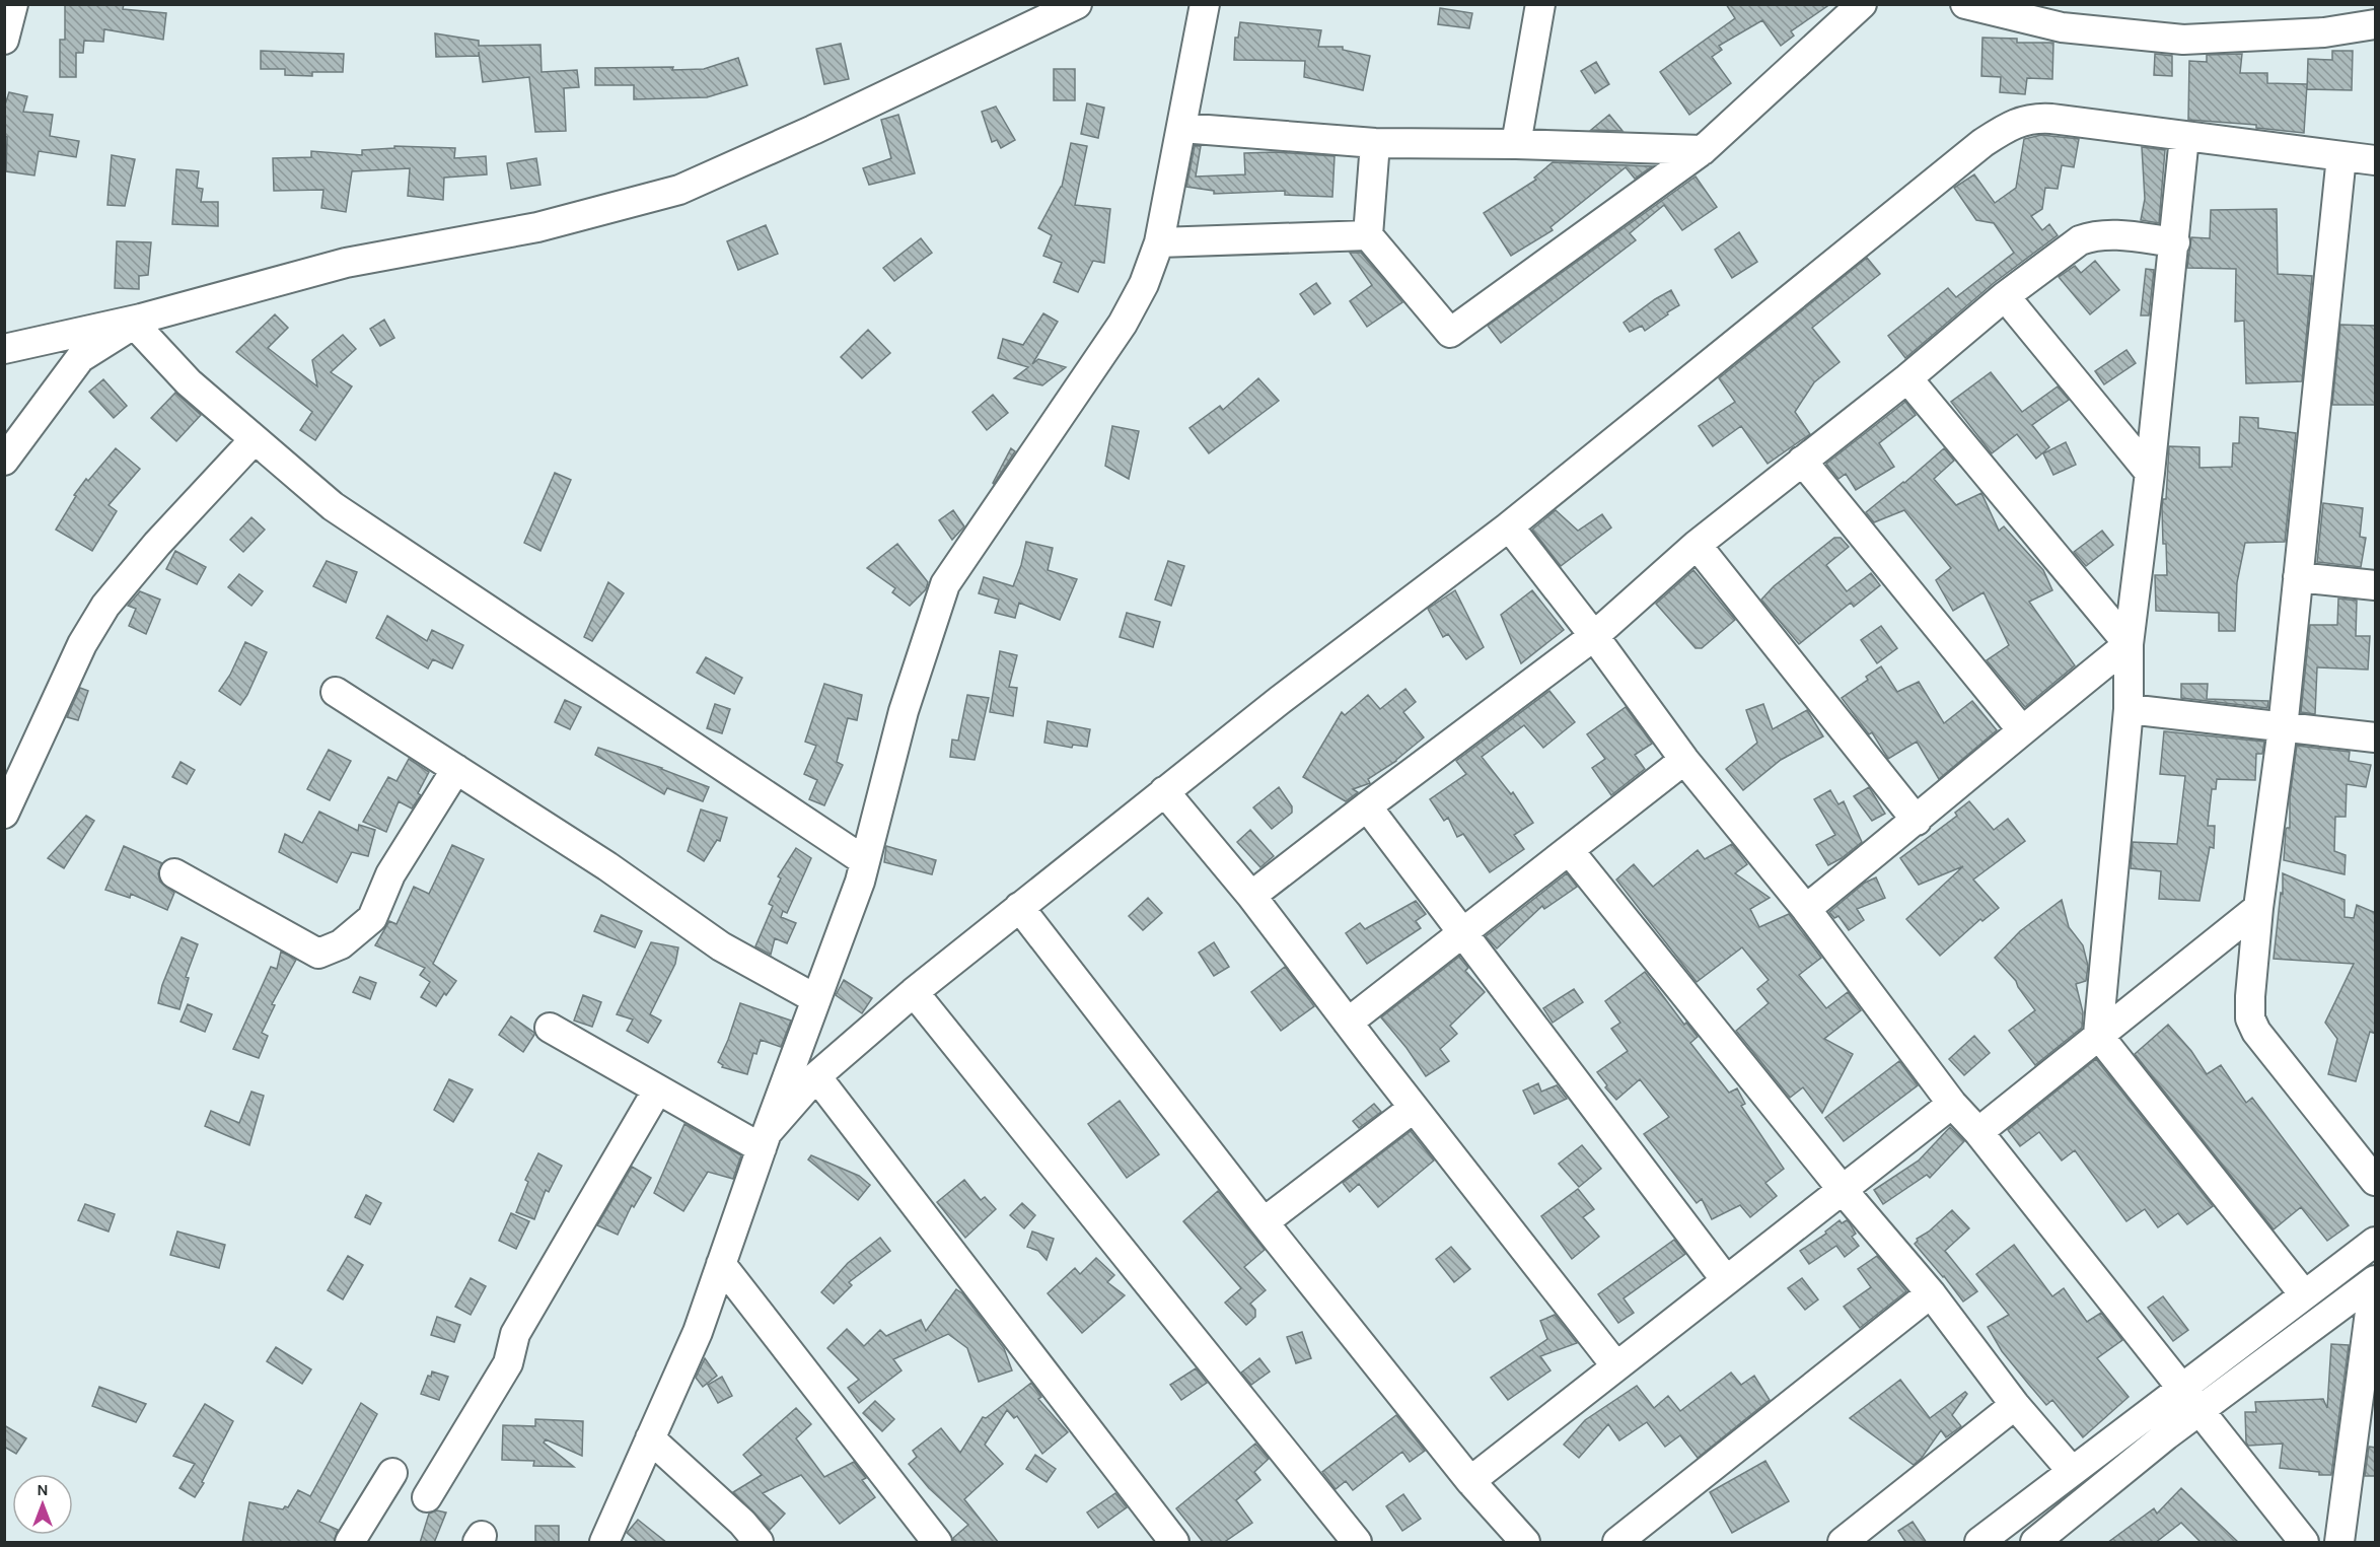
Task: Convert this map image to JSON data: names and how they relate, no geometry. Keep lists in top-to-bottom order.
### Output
{
  "north": "top"
}
